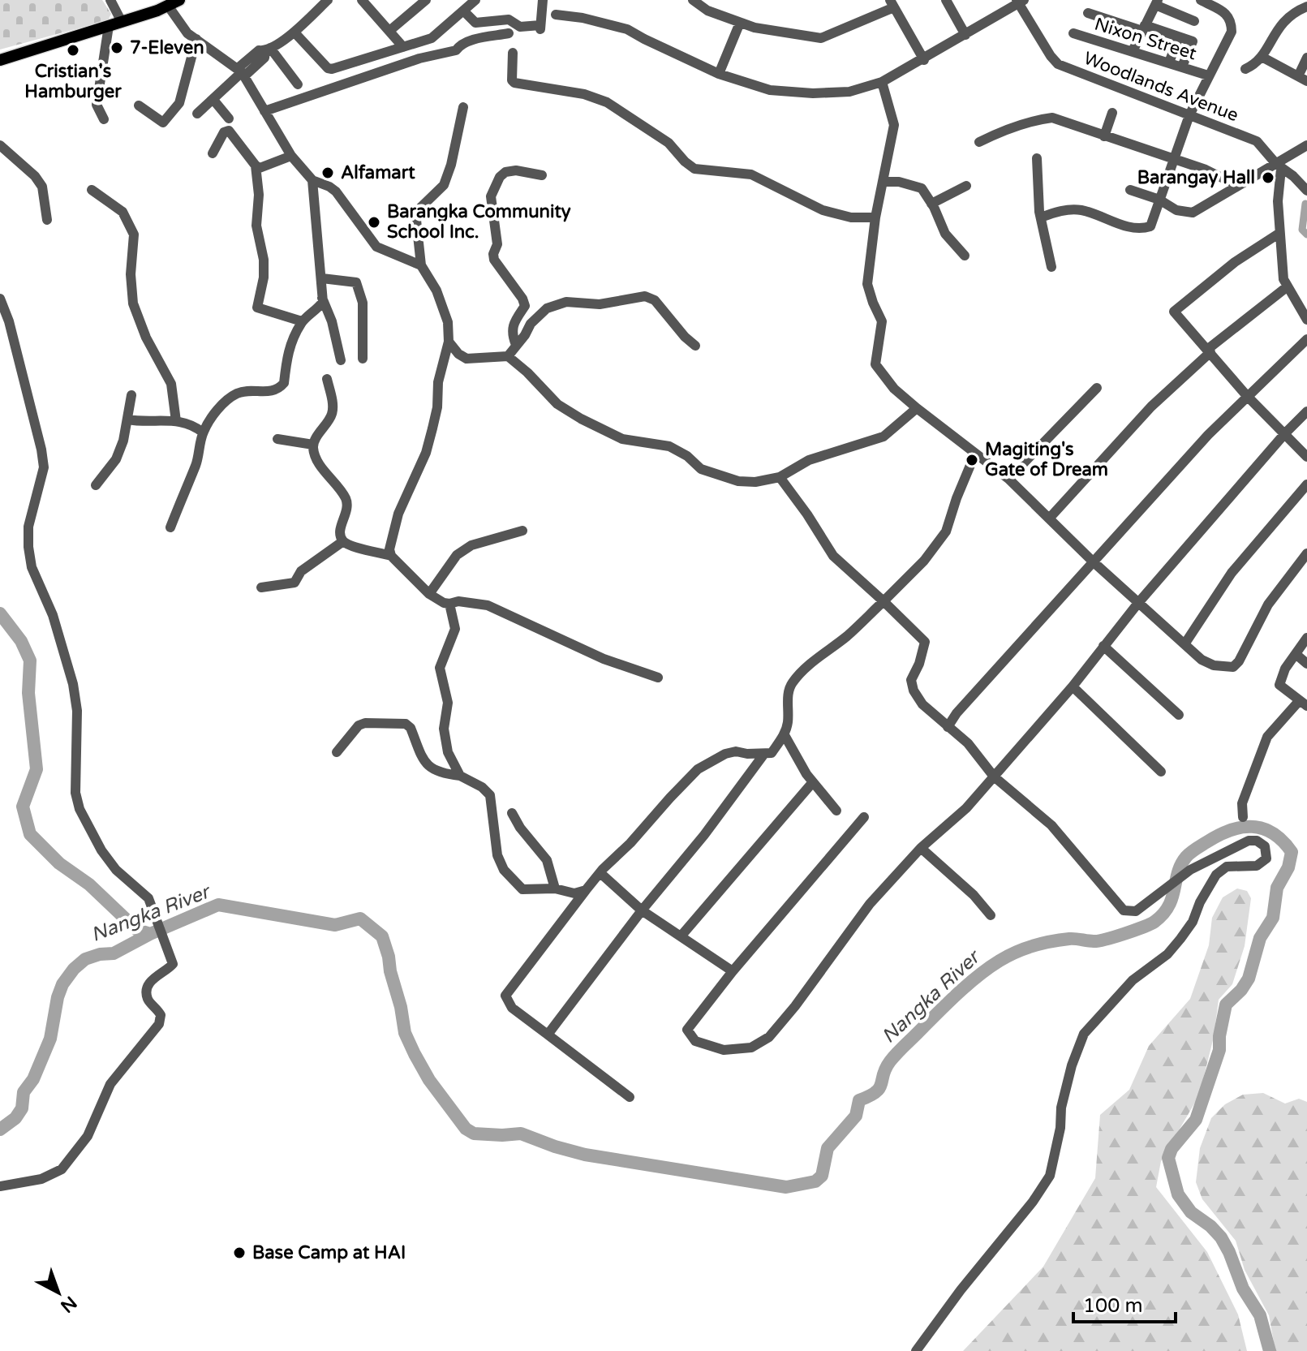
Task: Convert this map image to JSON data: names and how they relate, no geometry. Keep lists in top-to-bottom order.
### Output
{
  "streets": {
    "street": ["Nixon Street", "Woodlands Avenue"]
  },
  "water": ["Nangka River"],
  "places": [
    "7-Eleven",
    "Cristian's Hamburger",
    "Alfamart",
    "Barangay Hall",
    "Barangka Community School Inc.",
    "Magiting's Gate of Dream",
    "Base Camp at HAI"
  ],
  "scale_bar": "100 m",
  "north": "bottom right"
}
